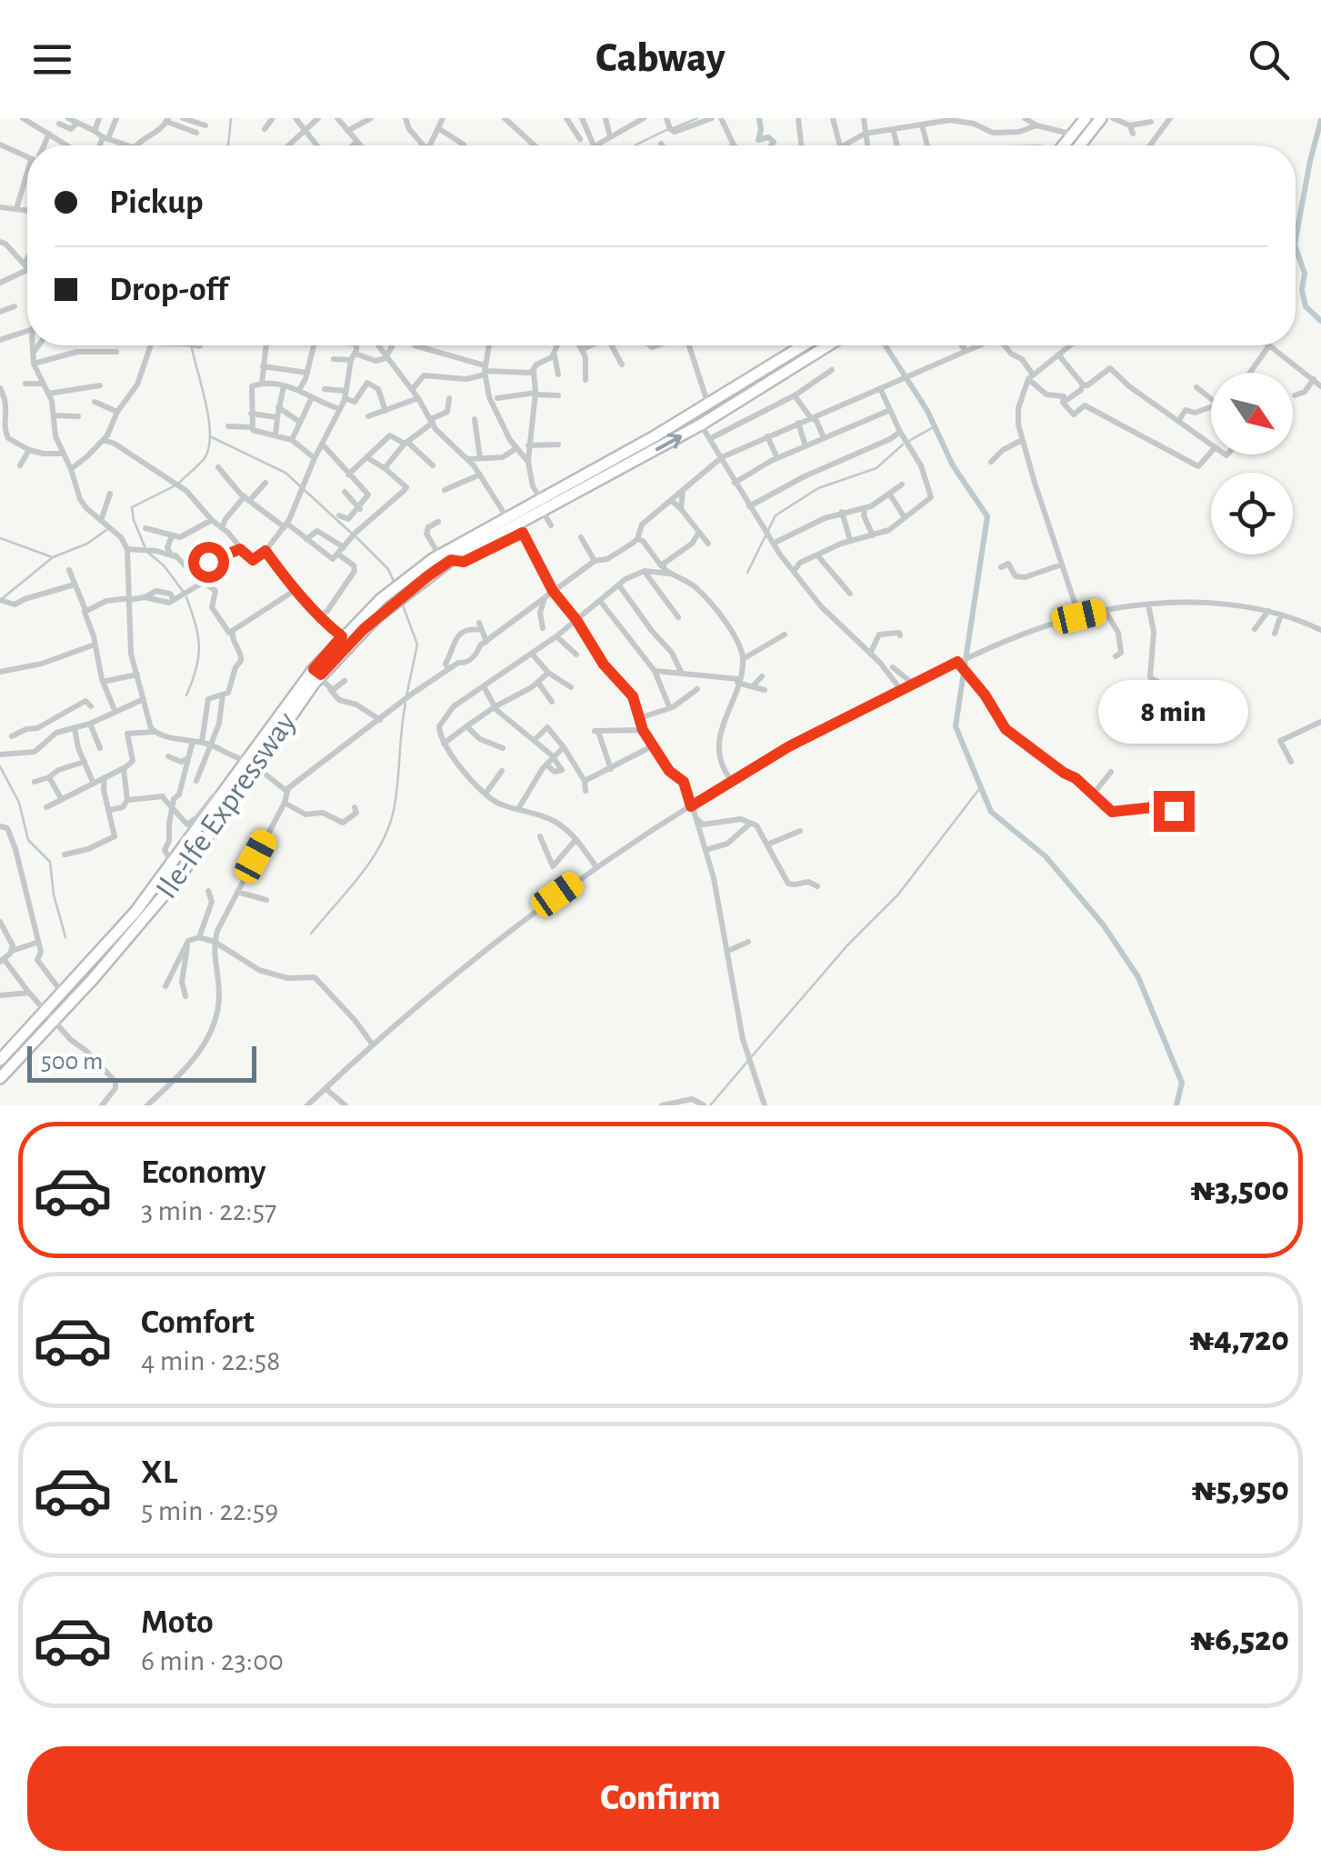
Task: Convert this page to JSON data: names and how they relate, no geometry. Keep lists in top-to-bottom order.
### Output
{
  "streets": {
    "highway": ["Ile-Ife Expressway"]
  },
  "scale_bar": "500 m",
  "north": "bottom right",
  "page": {
    "header": "Cabway",
    "banner": ["Pickup", "Drop-off"],
    "bubble": "8 min",
    "scale": "500 m",
    "list": [
      {
        "name": "Economy",
        "note": "3 min · 22:57",
        "value": "₦3,500"
      },
      {
        "name": "Comfort",
        "note": "4 min · 22:58",
        "value": "₦4,720"
      },
      {
        "name": "XL",
        "note": "5 min · 22:59",
        "value": "₦5,950"
      },
      {
        "name": "Moto",
        "note": "6 min · 23:00",
        "value": "₦6,520"
      }
    ],
    "buttons": "Confirm"
  }
}
